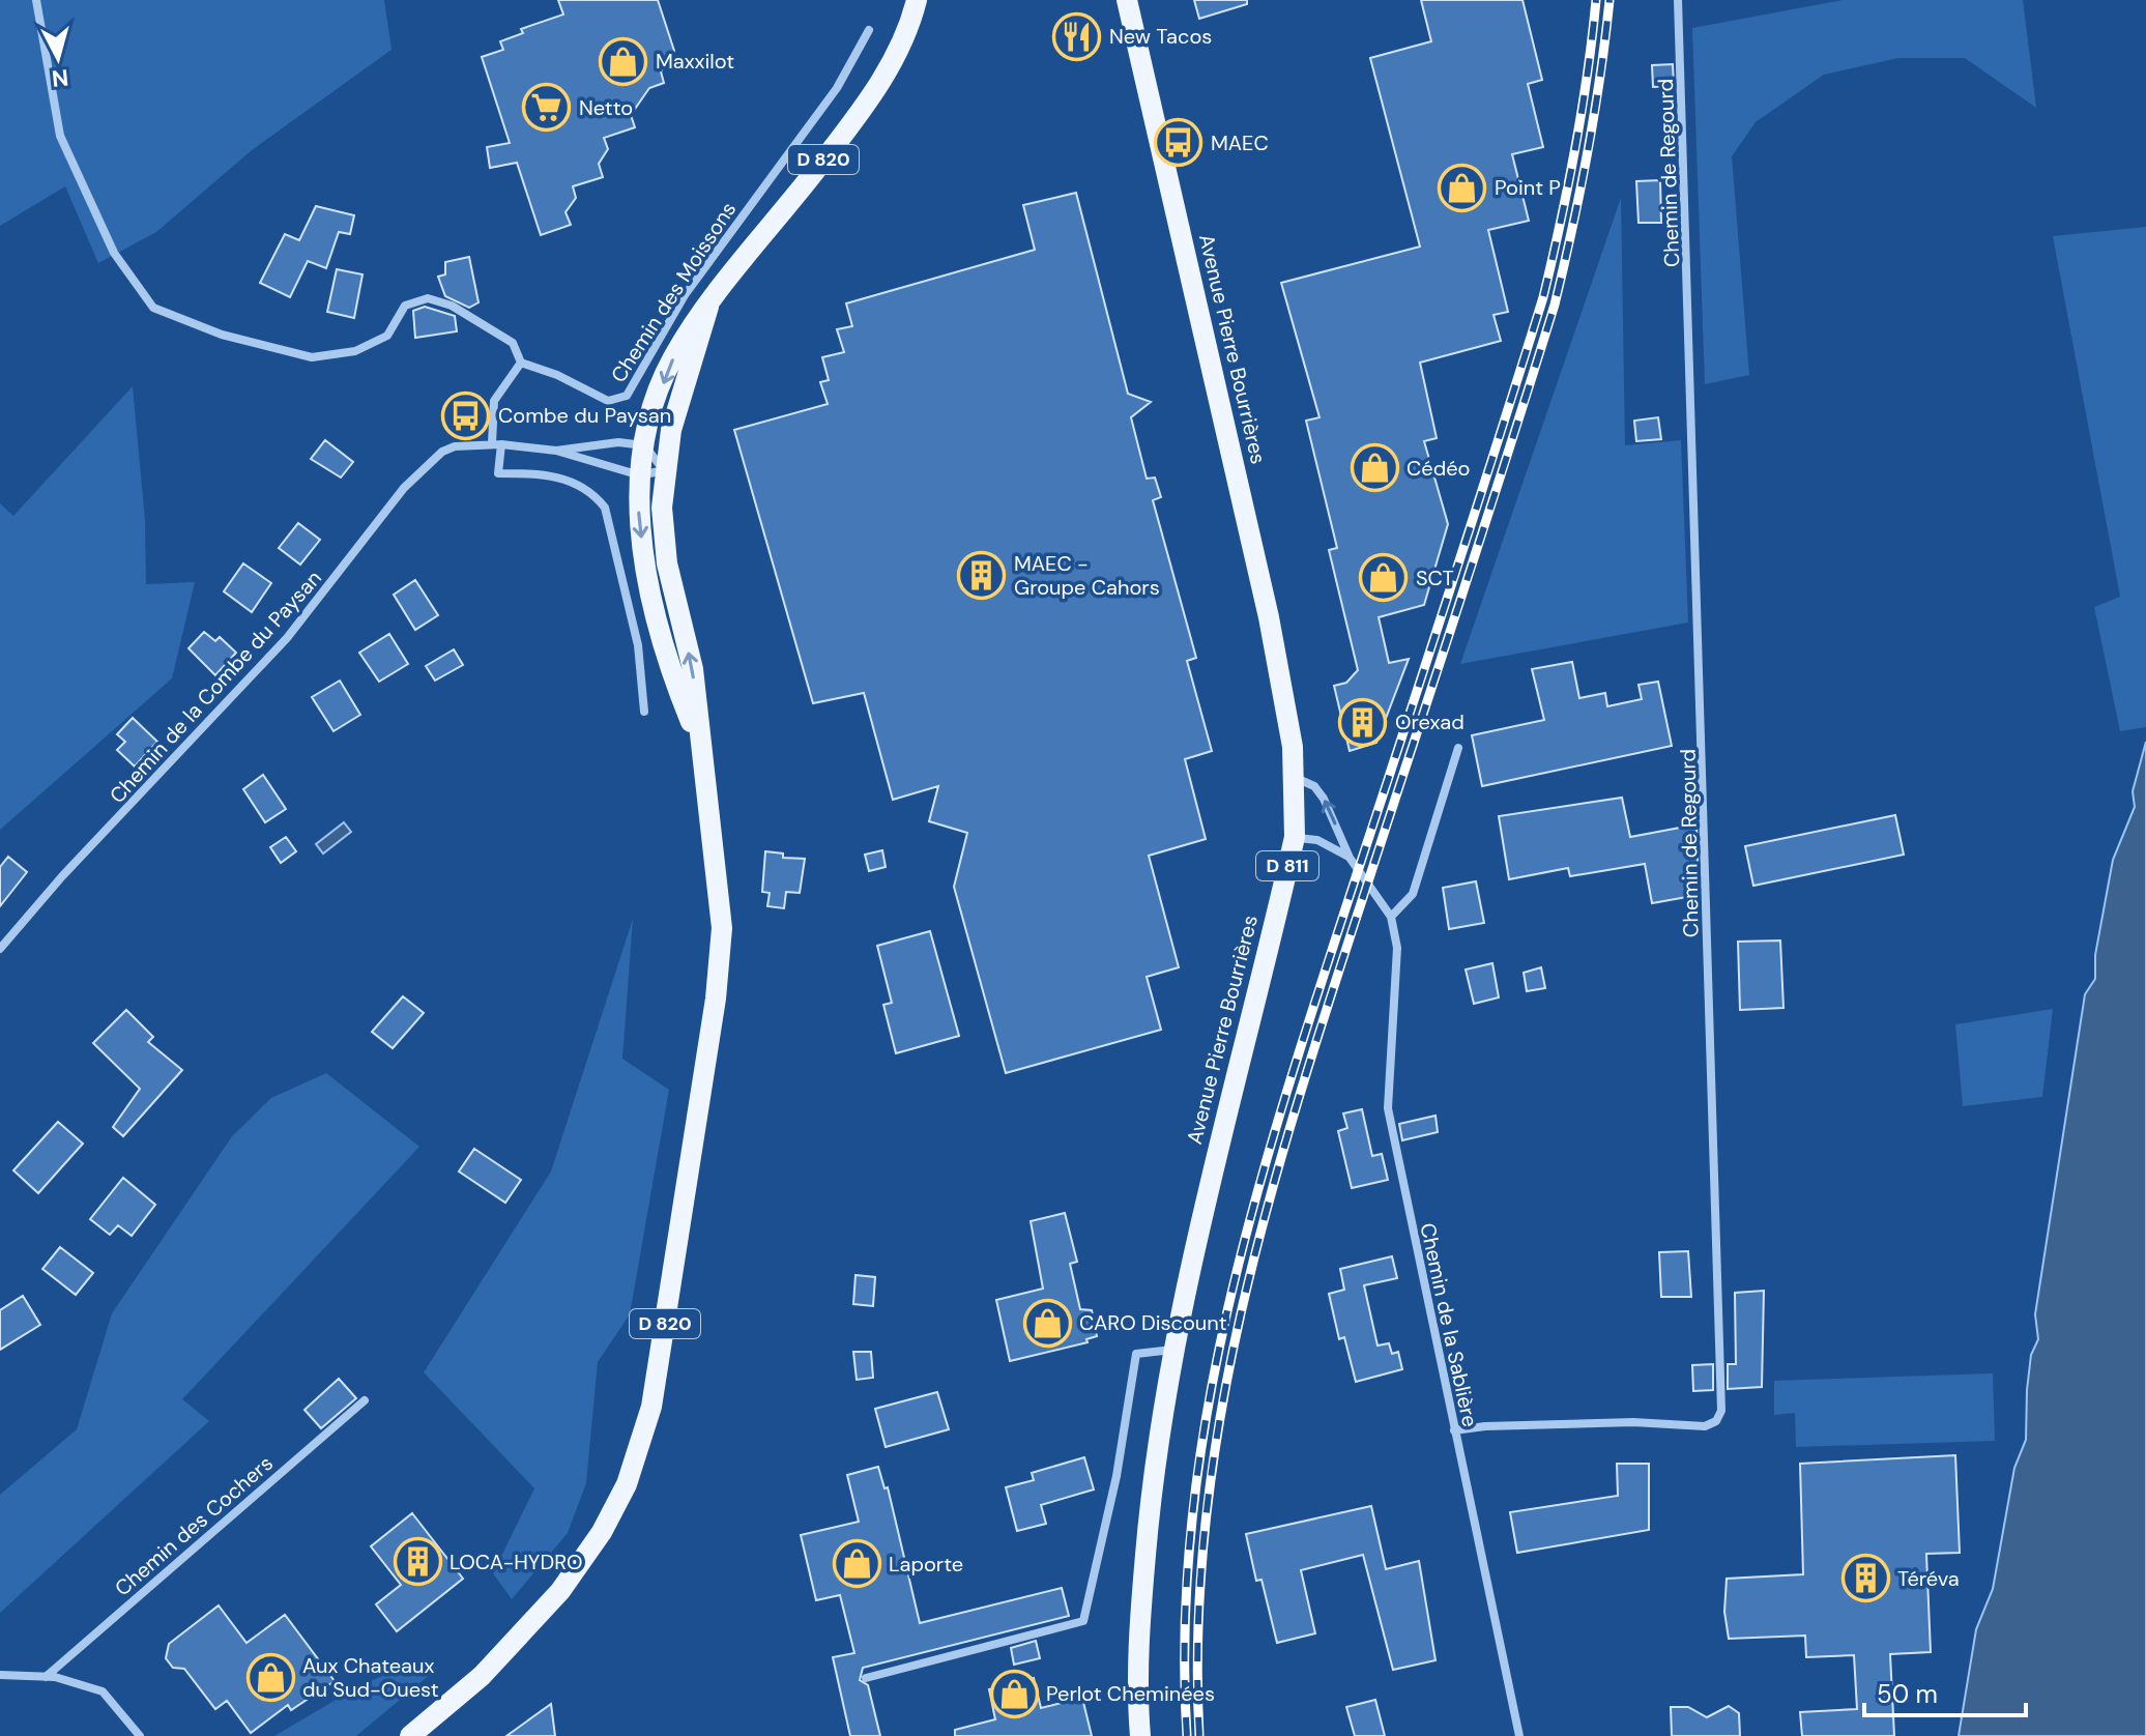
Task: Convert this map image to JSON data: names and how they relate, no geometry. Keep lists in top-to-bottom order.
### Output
{
  "streets": {
    "main road": ["D 820", "Avenue Pierre Bourrières", "D 811"],
    "street": [
      "Chemin de Regourd",
      "Chemin des Moissons",
      "Chemin de la Combe du Paysan",
      "Chemin de la Sablière",
      "Chemin des Cochers"
    ]
  },
  "crossings": [
    ["D 820", "Chemin de la Combe du Paysan"],
    ["Chemin de Regourd", "Chemin de la Sablière"],
    ["Avenue Pierre Bourrières", "Chemin de la Sablière"]
  ],
  "places": {
    "restaurant": ["New Tacos"],
    "shop": [
      "Maxxilot",
      "Point P",
      "Cédéo",
      "SCT",
      "CARO Discount",
      "Laporte",
      "Aux Chateaux du Sud-Ouest",
      "Perlot Cheminées"
    ],
    "supermarket": ["Netto"],
    "bus stop": ["MAEC", "Combe du Paysan"],
    "building": [
      "MAEC - Groupe Cahors",
      "Orexad",
      "LOCA-HYDRO",
      "Téréva"
    ]
  },
  "scale_bar": "50 m",
  "north": "bottom"
}
